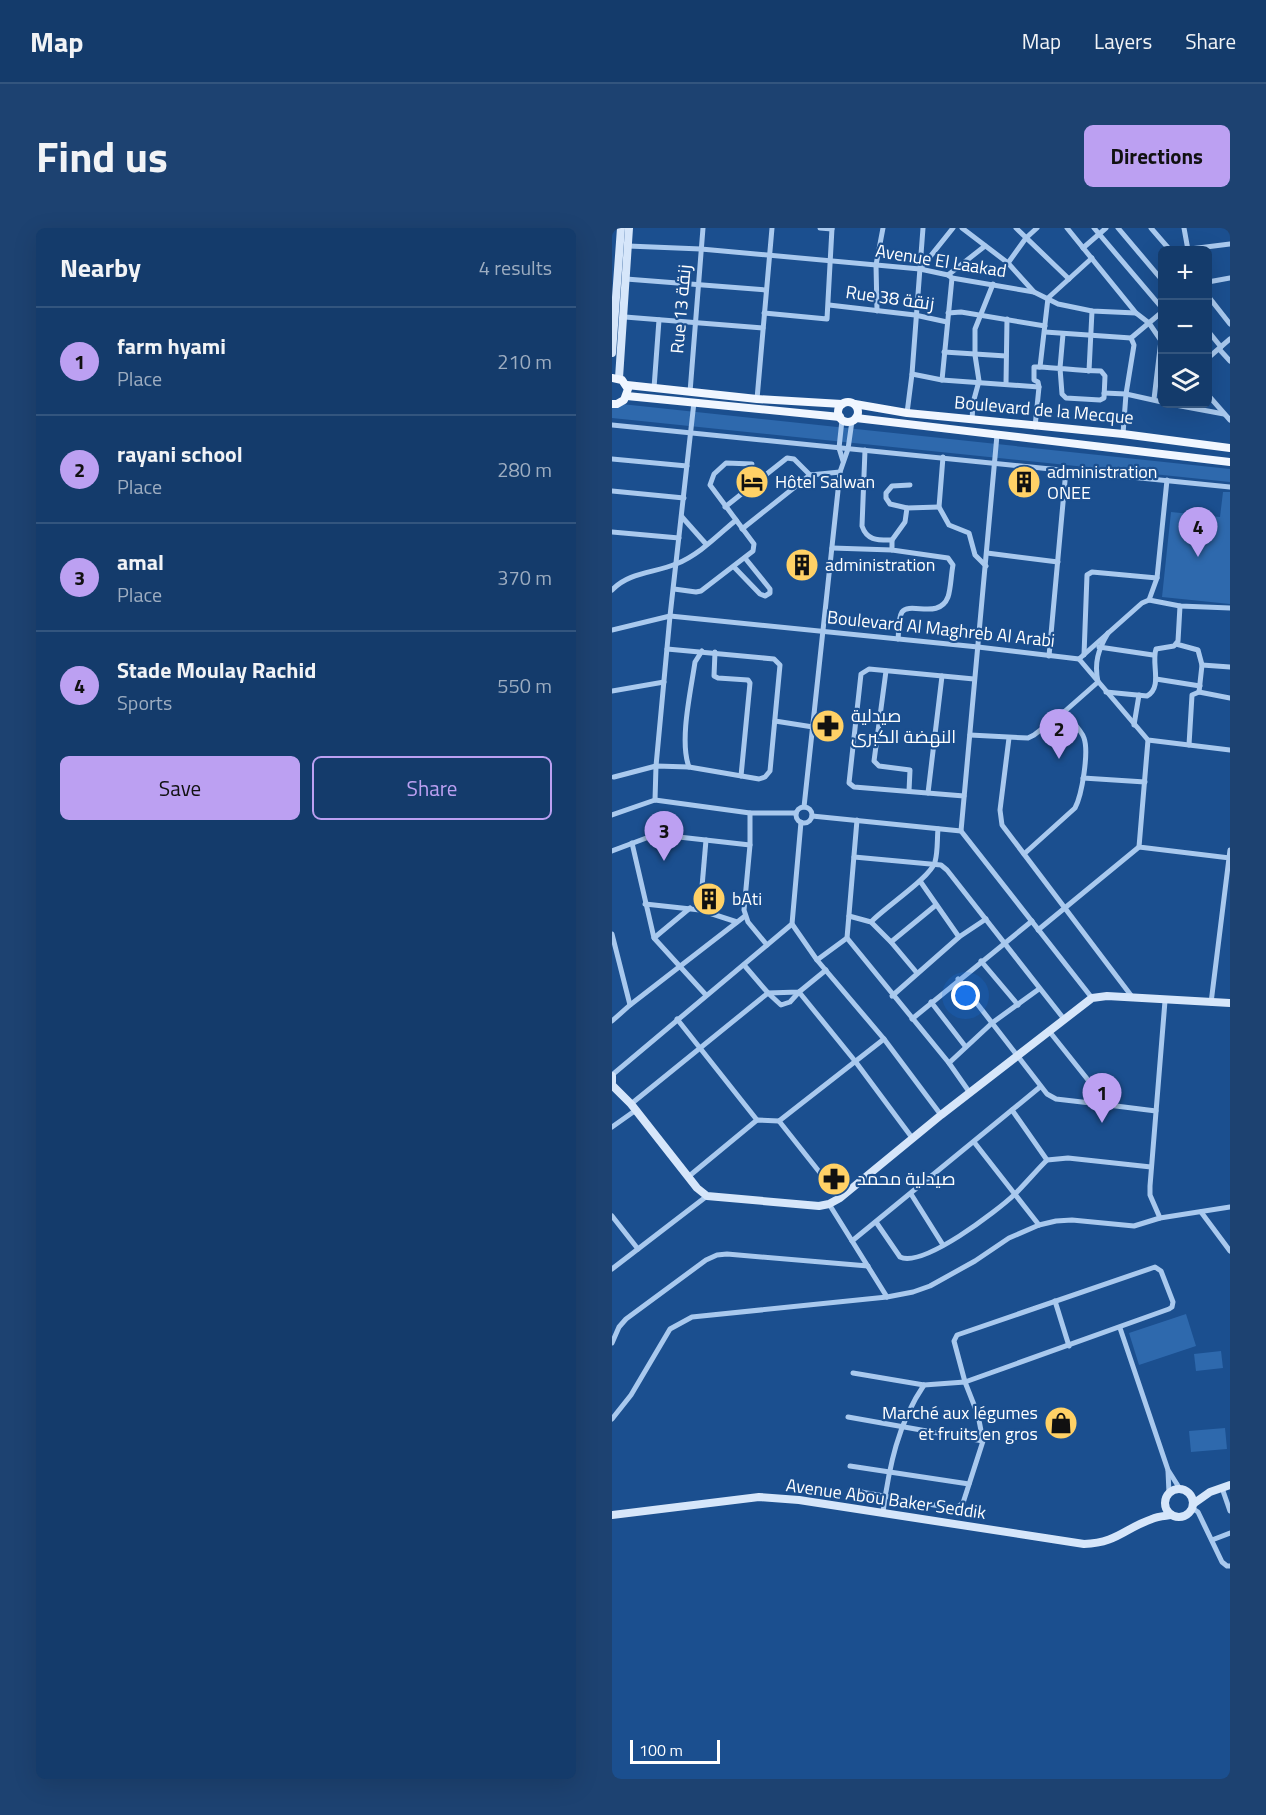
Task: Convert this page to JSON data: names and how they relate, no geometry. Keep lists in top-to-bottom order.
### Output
{
  "streets": {
    "main road": ["Boulevard de la Mecque", "Avenue Abou Baker Seddik"],
    "street": [
      "Avenue El Laakad",
      "Rue 38 زنقة",
      "Rue 13 زنقة",
      "Boulevard Al Maghreb Al Arabi"
    ]
  },
  "crossings": [
    ["Avenue El Laakad", "Rue 13 زنقة"]
  ],
  "places": {
    "hotel": ["Hôtel Salwan"],
    "building": ["administration ONEE", "administration", "bAti"],
    "pharmacy": ["صيدلية النهضة الكبرى", "صيدلية محمد"],
    "shop": ["Marché aux légumes et fruits en gros"]
  },
  "scale_bar": "100 m",
  "page": {
    "header": "Map",
    "nav": ["Map", "Layers", "Share"],
    "title": "Find us",
    "buttons": [
      "Directions",
      ["Save", "Share"]
    ],
    "heading": ["Nearby", "4 results"],
    "map_buttons": ["+", "−"],
    "list": [
      {
        "mark": "1",
        "name": "farm hyami",
        "note": "Place",
        "value": "210 m"
      },
      {
        "mark": "2",
        "name": "rayani school",
        "note": "Place",
        "value": "280 m"
      },
      {
        "mark": "3",
        "name": "amal",
        "note": "Place",
        "value": "370 m"
      },
      {
        "mark": "4",
        "name": "Stade Moulay Rachid",
        "note": "Sports",
        "value": "550 m"
      }
    ],
    "pins": [
      "4",
      "2",
      "3",
      "1"
    ],
    "scale": "100 m"
  }
}
